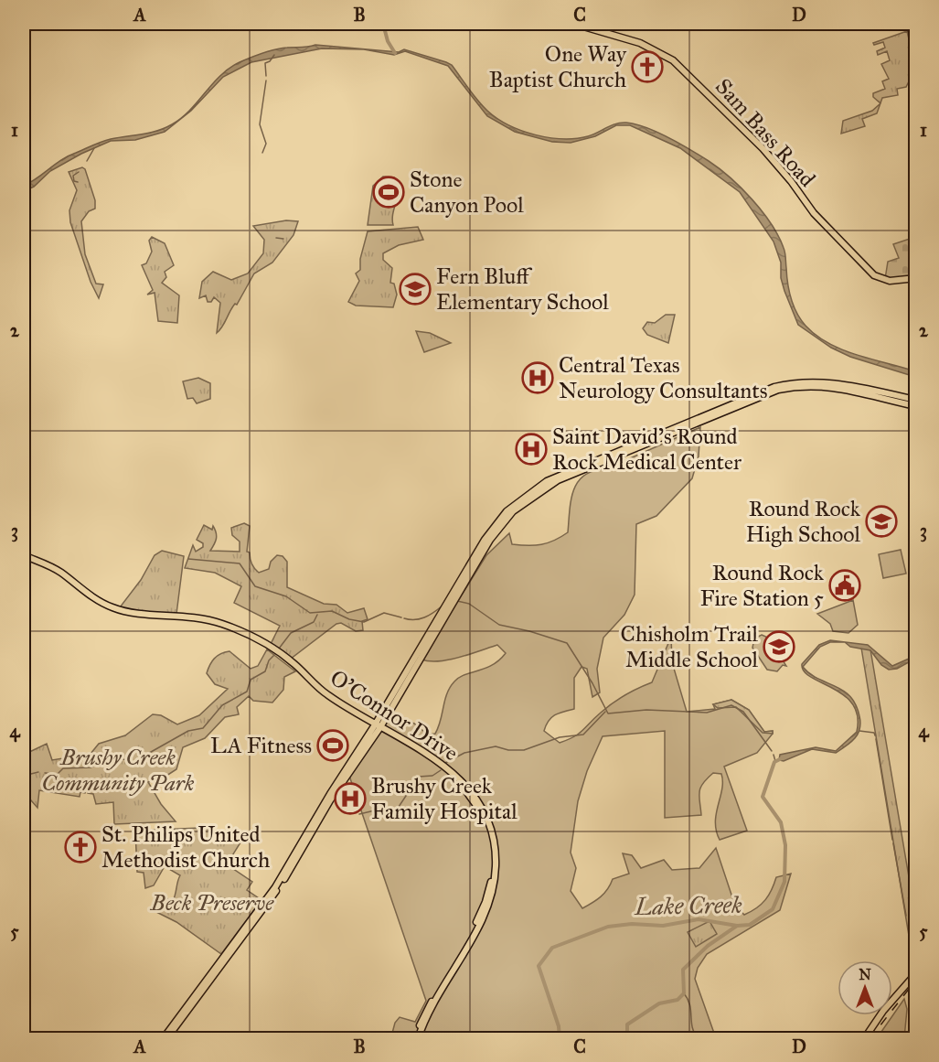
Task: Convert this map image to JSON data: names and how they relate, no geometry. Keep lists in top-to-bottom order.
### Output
{
  "streets": {
    "main road": ["Sam Bass Road", "O'Connor Drive"]
  },
  "water": ["Lake Creek"],
  "parks": ["Brushy Creek Community Park", "Beck Preserve"],
  "places": {
    "church": ["One Way Baptist Church", "St. Philips United Methodist Church"],
    "sports": ["Stone Canyon Pool", "LA Fitness"],
    "school or university": ["Fern Bluff Elementary School", "Round Rock High School", "Chisholm Trail Middle School"],
    "hospital": ["Central Texas Neurology Consultants", "Saint David's Round Rock Medical Center", "Brushy Creek Family Hospital"],
    "public building": ["Round Rock Fire Station 5"]
  },
  "north": "top",
  "grid": {
    "columns": [
      "A",
      "B",
      "C",
      "D"
    ],
    "rows": [
      "1",
      "2",
      "3",
      "4",
      "5"
    ]
  }
}
